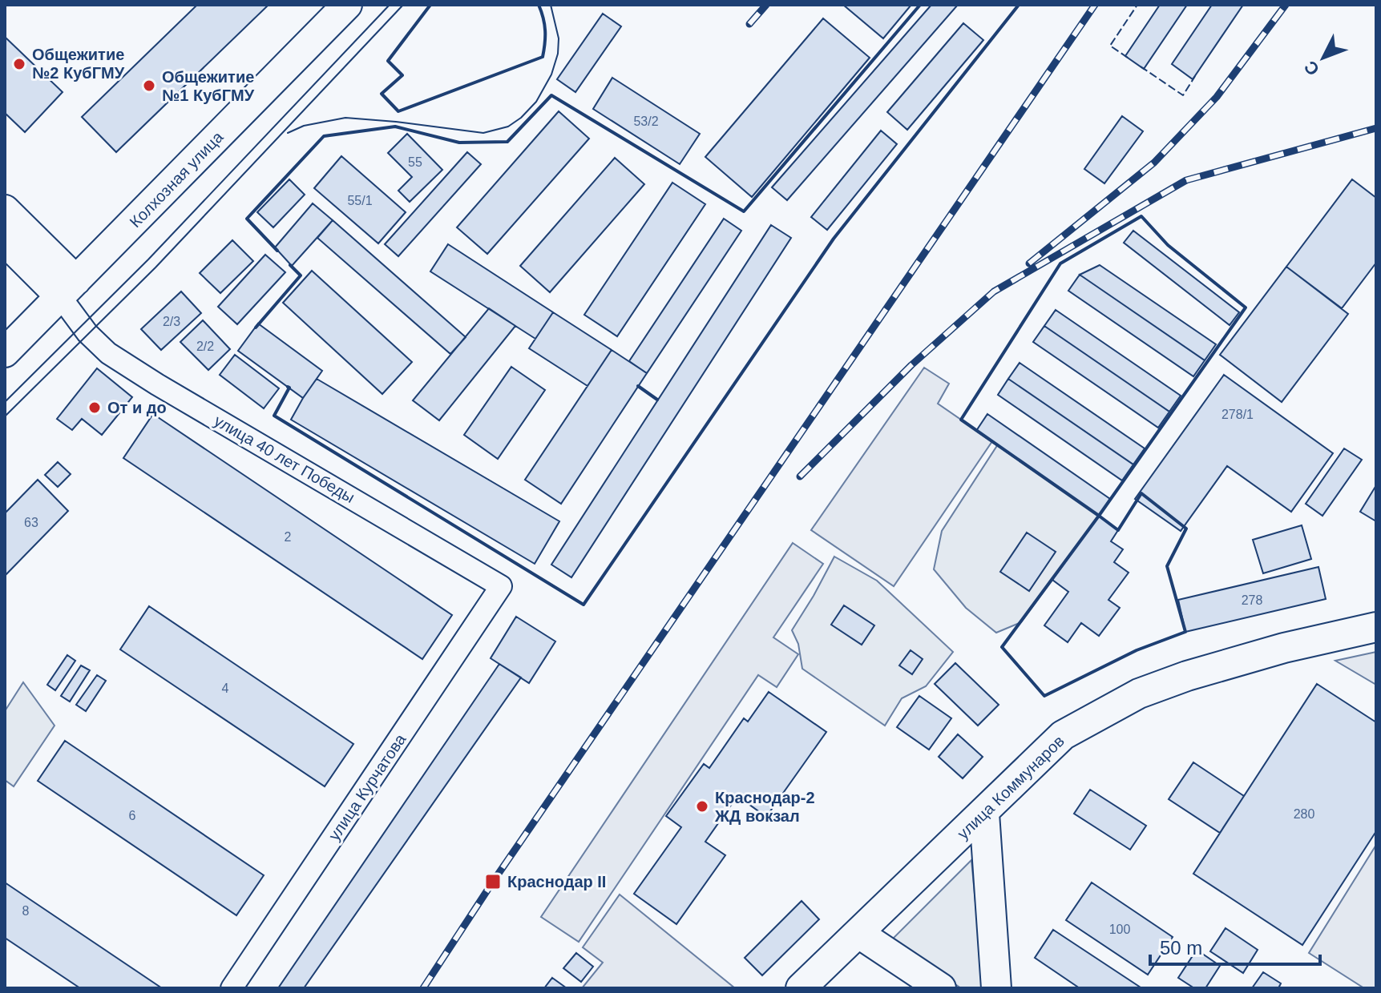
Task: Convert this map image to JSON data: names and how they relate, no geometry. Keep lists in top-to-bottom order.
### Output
{
  "streets": {
    "main road": ["Колхозная улица", "улица Коммунаров"],
    "street": ["улица 40 лет Победы", "улица Курчатова"]
  },
  "crossings": [
    ["Колхозная улица", "улица 40 лет Победы"],
    ["улица 40 лет Победы", "улица Курчатова"]
  ],
  "places": {
    "other": [
      "Общежитие №2 КубГМУ",
      "Общежитие №1 КубГМУ",
      "От и до",
      "Краснодар-2 ЖД вокзал"
    ],
    "transit": ["Краснодар II"]
  },
  "house_numbers": [
    "53/2",
    "55",
    "55/1",
    "2/3",
    "2/2",
    "278/1",
    "63",
    "2",
    "278",
    "4",
    "280",
    "6",
    "8",
    "100"
  ],
  "scale_bar": "50 m",
  "north": "bottom left"
}
